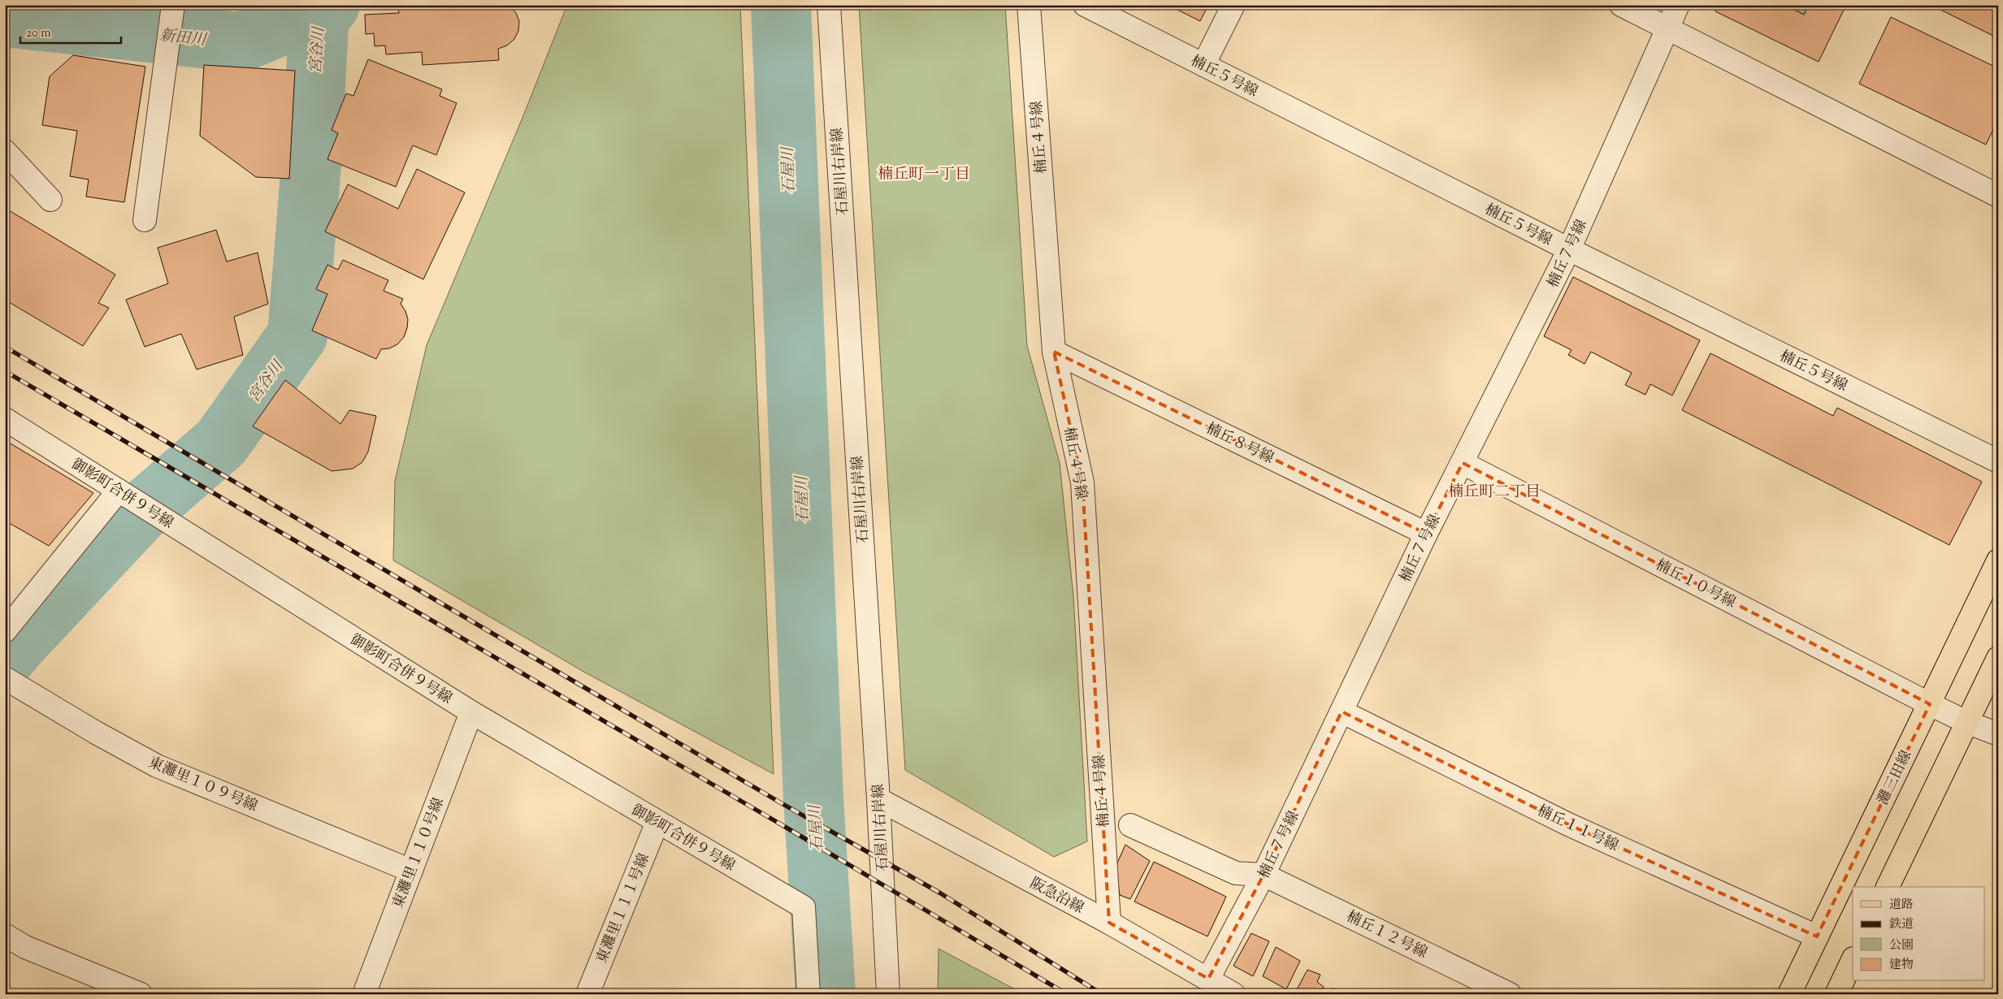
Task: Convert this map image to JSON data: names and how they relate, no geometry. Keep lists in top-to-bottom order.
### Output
{
  "streets": {
    "main road": ["灘三田線"],
    "street": [
      "楠丘５号線",
      "楠丘４号線",
      "石屋川右岸線",
      "楠丘７号線",
      "楠丘８号線",
      "御影町合併９号線",
      "楠丘１０号線",
      "東灘里１０９号線",
      "楠丘１１号線",
      "東灘里１１０号線",
      "阪急沿線",
      "東灘里１１１号線",
      "楠丘１２号線"
    ]
  },
  "crossings": [
    ["楠丘５号線", "楠丘７号線"],
    ["楠丘４号線", "楠丘８号線"],
    ["楠丘４号線", "阪急沿線"],
    ["石屋川右岸線", "阪急沿線"],
    ["楠丘７号線", "楠丘８号線"],
    ["楠丘７号線", "楠丘１０号線"],
    ["楠丘７号線", "楠丘１１号線"],
    ["楠丘７号線", "阪急沿線"],
    ["楠丘７号線", "楠丘１２号線"],
    ["御影町合併９号線", "東灘里１１０号線"],
    ["御影町合併９号線", "東灘里１１１号線"],
    ["楠丘１０号線", "灘三田線"],
    ["灘三田線", "楠丘１１号線"],
    ["東灘里１０９号線", "東灘里１１０号線"]
  ],
  "districts": ["楠丘町一丁目", "楠丘町二丁目"],
  "water": ["新田川", "宮谷川", "石屋川"],
  "legend": [
    "道路",
    "鉄道",
    "公園",
    "建物"
  ],
  "scale_bar": "20 m"
}
